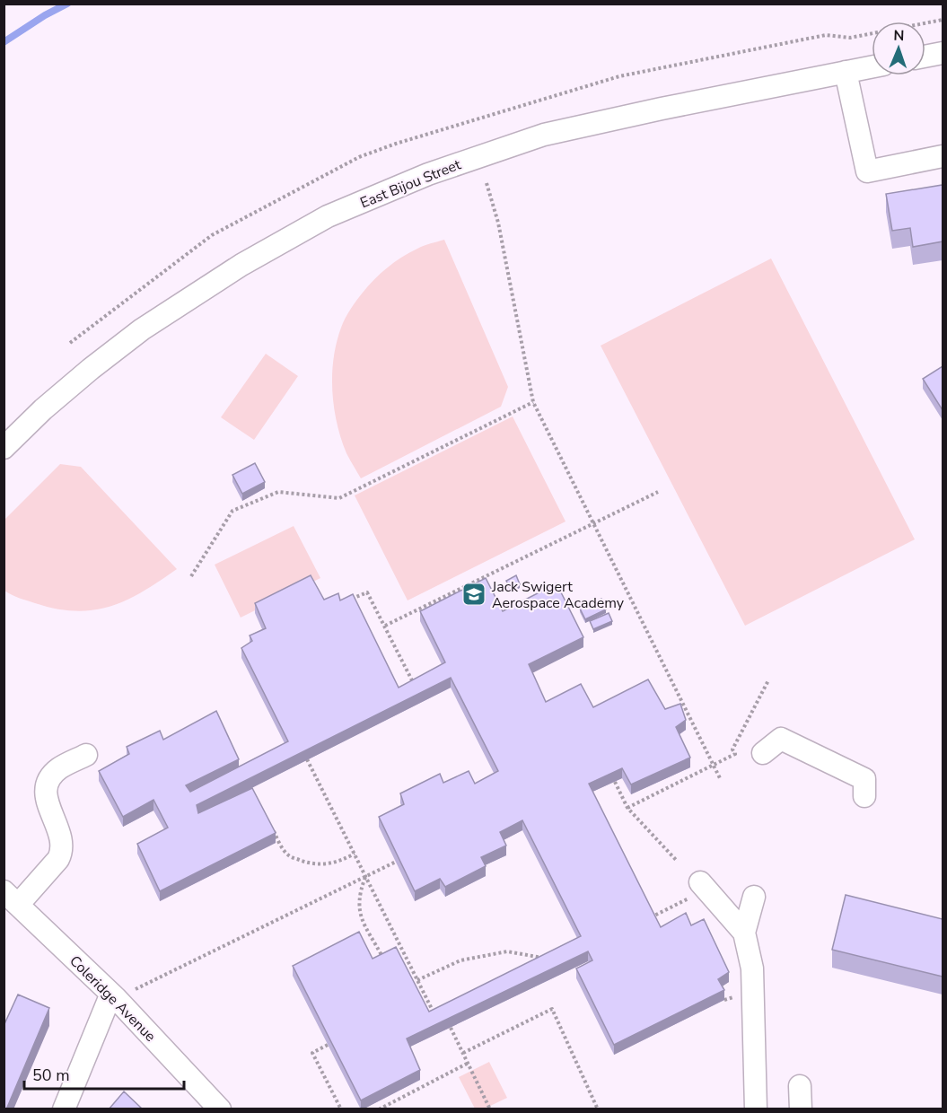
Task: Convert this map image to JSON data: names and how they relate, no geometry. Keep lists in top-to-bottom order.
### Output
{
  "streets": {
    "street": ["East Bijou Street", "Coleridge Avenue"]
  },
  "places": {
    "school or university": ["Jack Swigert Aerospace Academy"]
  },
  "scale_bar": "50 m",
  "north": "top"
}
